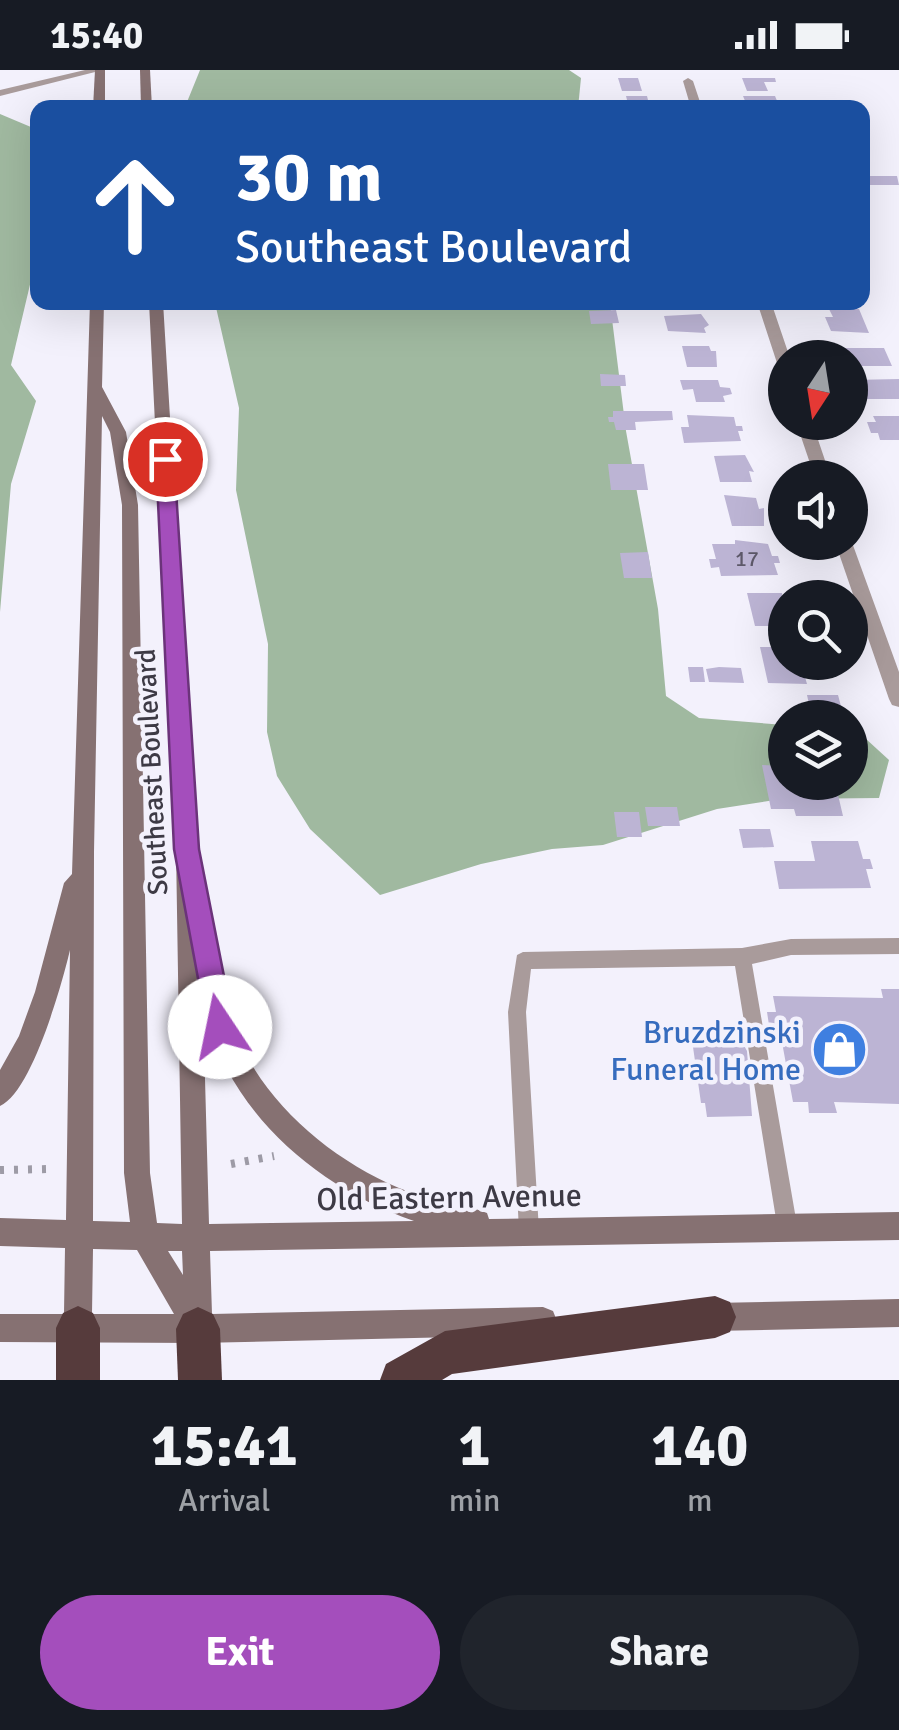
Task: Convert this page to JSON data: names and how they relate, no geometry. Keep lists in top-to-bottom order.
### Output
{
  "streets": {
    "main road": ["Southeast Boulevard", "Old Eastern Avenue"]
  },
  "crossings": [
    ["Southeast Boulevard", "Old Eastern Avenue"]
  ],
  "places": {
    "shop": ["Bruzdzinski Funeral Home"]
  },
  "house_numbers": ["17"],
  "north": "bottom",
  "page": {
    "status": "15:40",
    "turn": ["30 m", "Southeast Boulevard"],
    "eta": [
      "15:41",
      "Arrival",
      "1",
      "min",
      "140",
      "m"
    ],
    "buttons": ["Exit", "Share"]
  }
}
